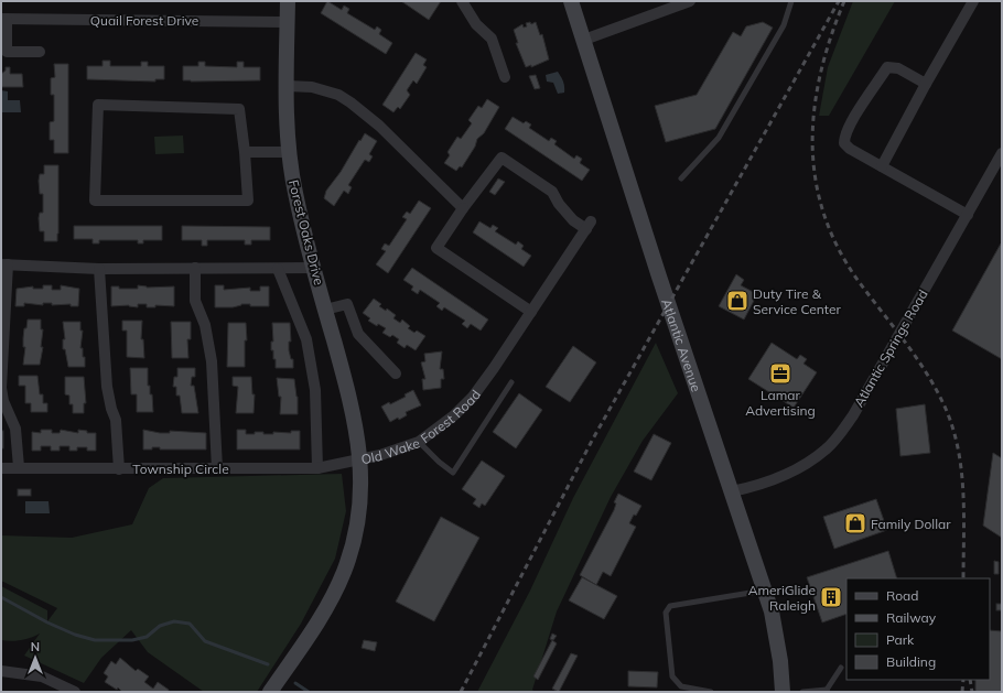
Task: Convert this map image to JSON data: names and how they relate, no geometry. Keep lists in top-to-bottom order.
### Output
{
  "streets": {
    "street": [
      "Quail Forest Drive",
      "Forest Oaks Drive",
      "Atlantic Avenue",
      "Atlantic Springs Road",
      "Old Wake Forest Road",
      "Township Circle"
    ]
  },
  "crossings": [
    ["Quail Forest Drive", "Forest Oaks Drive"],
    ["Forest Oaks Drive", "Old Wake Forest Road"],
    ["Forest Oaks Drive", "Township Circle"],
    ["Atlantic Avenue", "Atlantic Springs Road"],
    ["Old Wake Forest Road", "Township Circle"]
  ],
  "places": {
    "shop": ["Duty Tire & Service Center", "Family Dollar"],
    "office": ["Lamar Advertising"],
    "building": ["AmeriGlide Raleigh"]
  },
  "legend": [
    "Road",
    "Railway",
    "Park",
    "Building"
  ],
  "north": "top"
}
